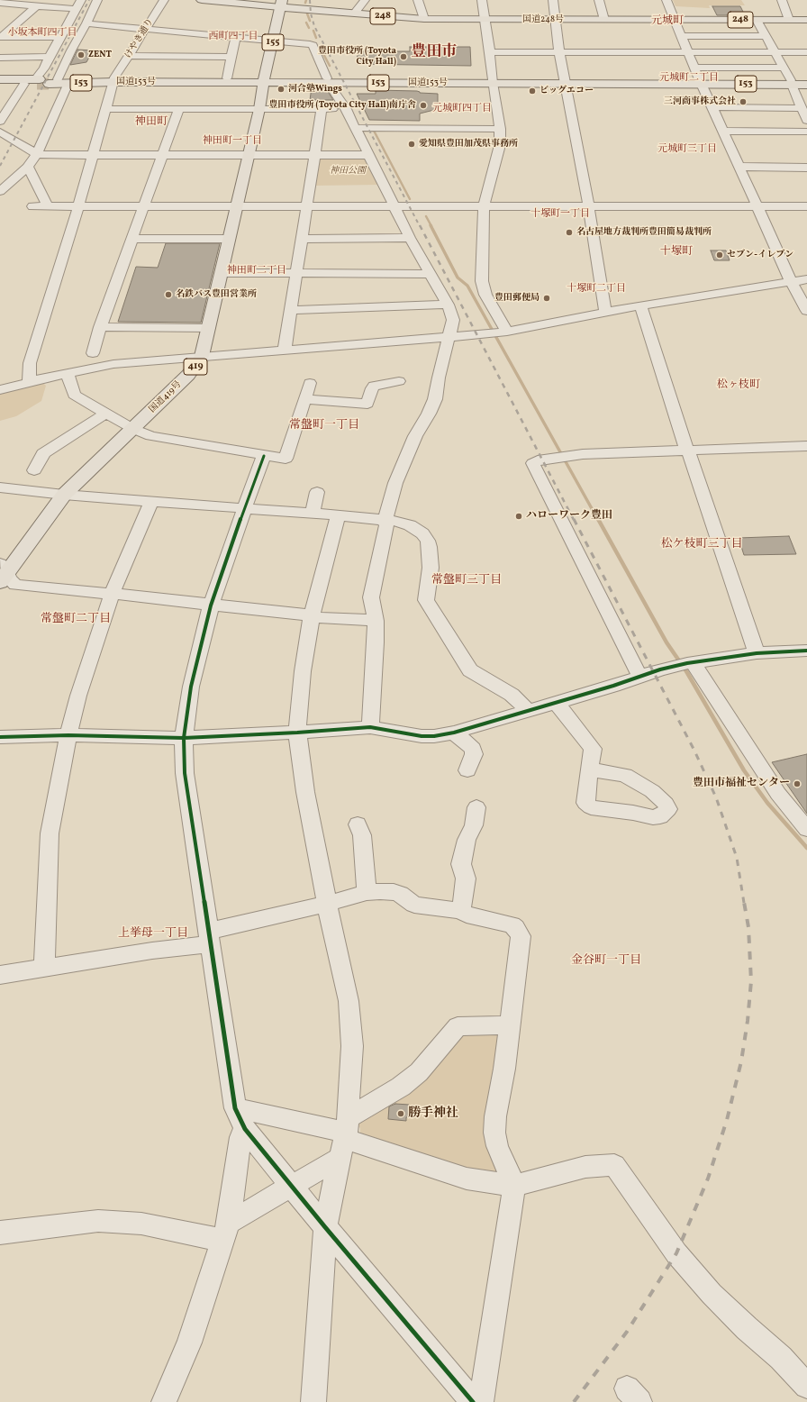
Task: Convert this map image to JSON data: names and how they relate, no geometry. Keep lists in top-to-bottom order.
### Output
{
  "streets": {
    "main road": [
      "248",
      "国道248号",
      "155",
      "国道153号",
      "153",
      "419",
      "国道419号"
    ],
    "street": ["けやき通り"]
  },
  "crossings": [
    ["国道248号", "155"],
    ["けやき通り", "国道153号"],
    ["155", "国道153号"],
    ["155", "国道419号"],
    ["国道153号", "国道419号"]
  ],
  "districts": [
    "元城町",
    "小坂本町四丁目",
    "西町四丁目",
    "豊田市",
    "元城町二丁目",
    "元城町四丁目",
    "神田町",
    "神田町一丁目",
    "元城町三丁目",
    "十塚町一丁目",
    "十塚町",
    "神田町二丁目",
    "十塚町二丁目",
    "松ヶ枝町",
    "常盤町一丁目",
    "松ケ枝町三丁目",
    "常盤町三丁目",
    "常盤町二丁目",
    "上挙母一丁目",
    "金谷町一丁目"
  ],
  "parks": ["神田公園"],
  "places": [
    "ZENT",
    "豊田市役所 (Toyota City Hall)",
    "河合塾Wings",
    "ビッグエコー",
    "三河商事株式会社",
    "豊田市役所 (Toyota City Hall)南庁舎",
    "愛知県豊田加茂県事務所",
    "名古屋地方裁判所豊田簡易裁判所",
    "セブン-イレブン",
    "名鉄バス豊田営業所",
    "豊田郵便局",
    "ハローワーク豊田",
    "豊田市福祉センター",
    "勝手神社"
  ]
}
